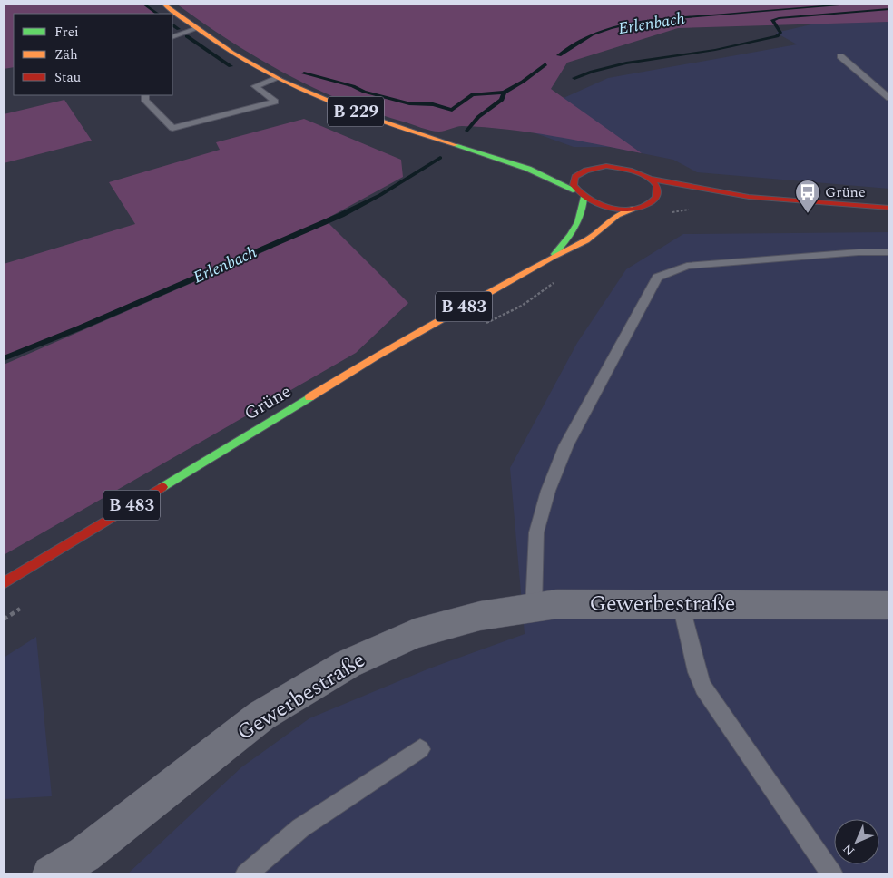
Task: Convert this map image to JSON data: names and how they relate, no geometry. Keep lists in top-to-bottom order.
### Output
{
  "streets": {
    "main road": ["B 229", "B 483", "Grüne"],
    "street": ["Gewerbestraße"]
  },
  "water": ["Erlenbach"],
  "places": {
    "bus stop": ["Grüne"]
  },
  "legend": ["Frei", "Zäh", "Stau"],
  "north": "bottom left"
}
